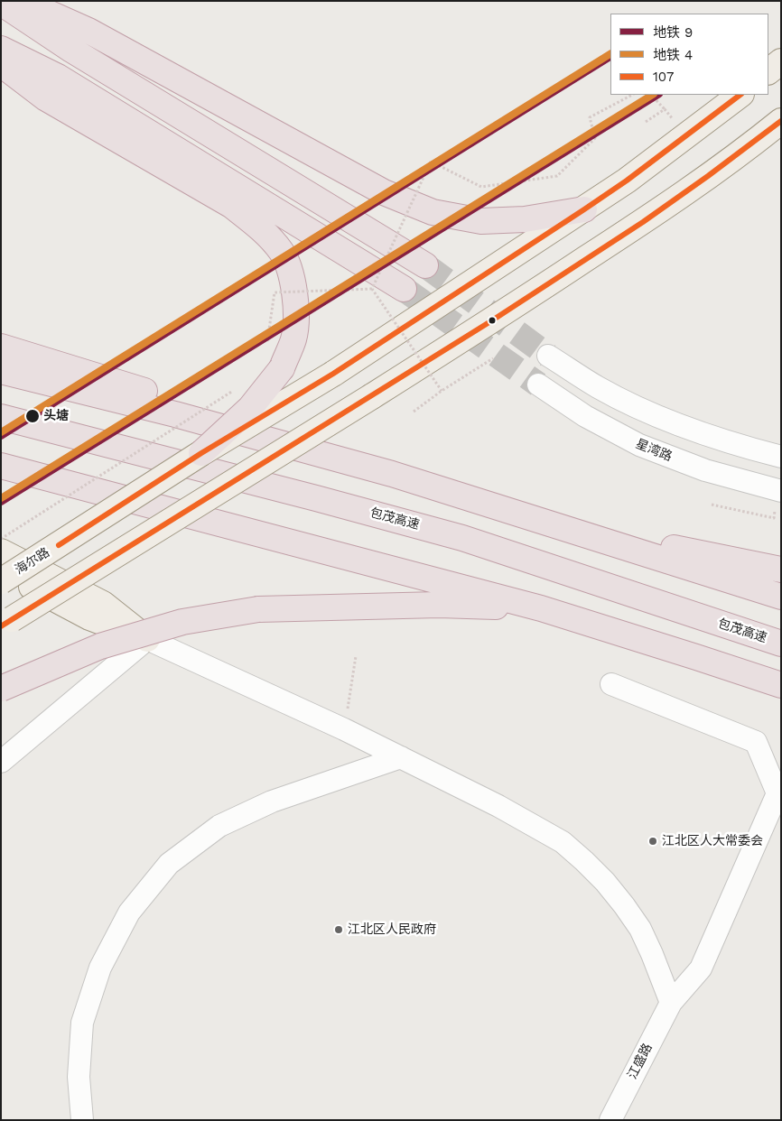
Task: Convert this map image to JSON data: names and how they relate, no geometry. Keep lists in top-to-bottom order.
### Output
{
  "streets": {
    "highway": ["包茂高速"],
    "main road": ["海尔路"],
    "street": ["星湾路", "江盛路"]
  },
  "places": ["头塘", "江北区人大常委会", "江北区人民政府"],
  "lines": ["metro line 4", "metro line 9", "transit line 107"],
  "legend": ["地铁 9", "地铁 4", "107"]
}
